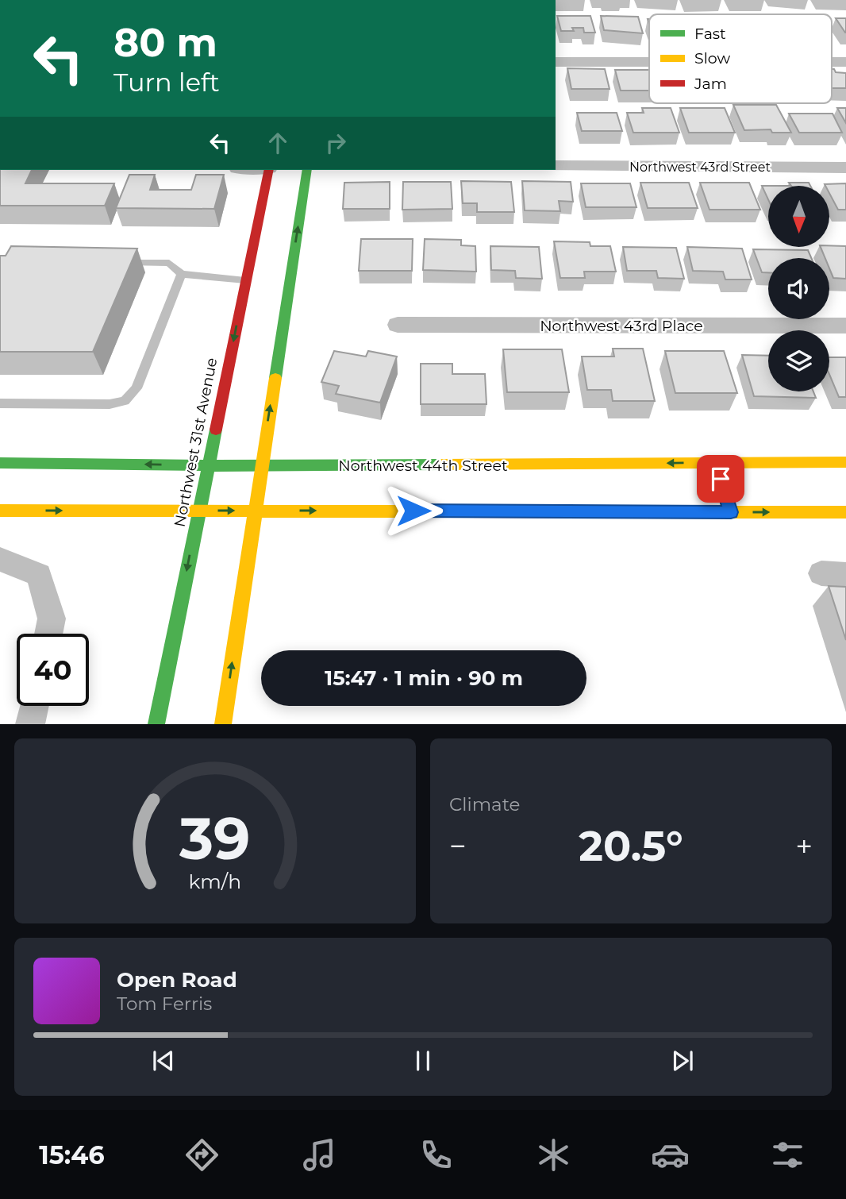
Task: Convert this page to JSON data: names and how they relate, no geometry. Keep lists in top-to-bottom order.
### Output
{
  "streets": {
    "street": [
      "Northwest 43rd Street",
      "Northwest 43rd Place",
      "Northwest 31st Avenue",
      "Northwest 44th Street"
    ]
  },
  "crossings": [
    ["Northwest 31st Avenue", "Northwest 44th Street"]
  ],
  "legend": ["Fast", "Slow", "Jam"],
  "north": "bottom",
  "page": {
    "turn": ["80 m", "Turn left"],
    "limit": "40",
    "trip": "15:47 · 1 min · 90 m",
    "tile": "Climate",
    "heat": ["−", "20.5°", "+"],
    "song": ["Open Road", "Tom Ferris"],
    "tabs": "15:46",
    "gauge": ["39", "km/h"]
  }
}
